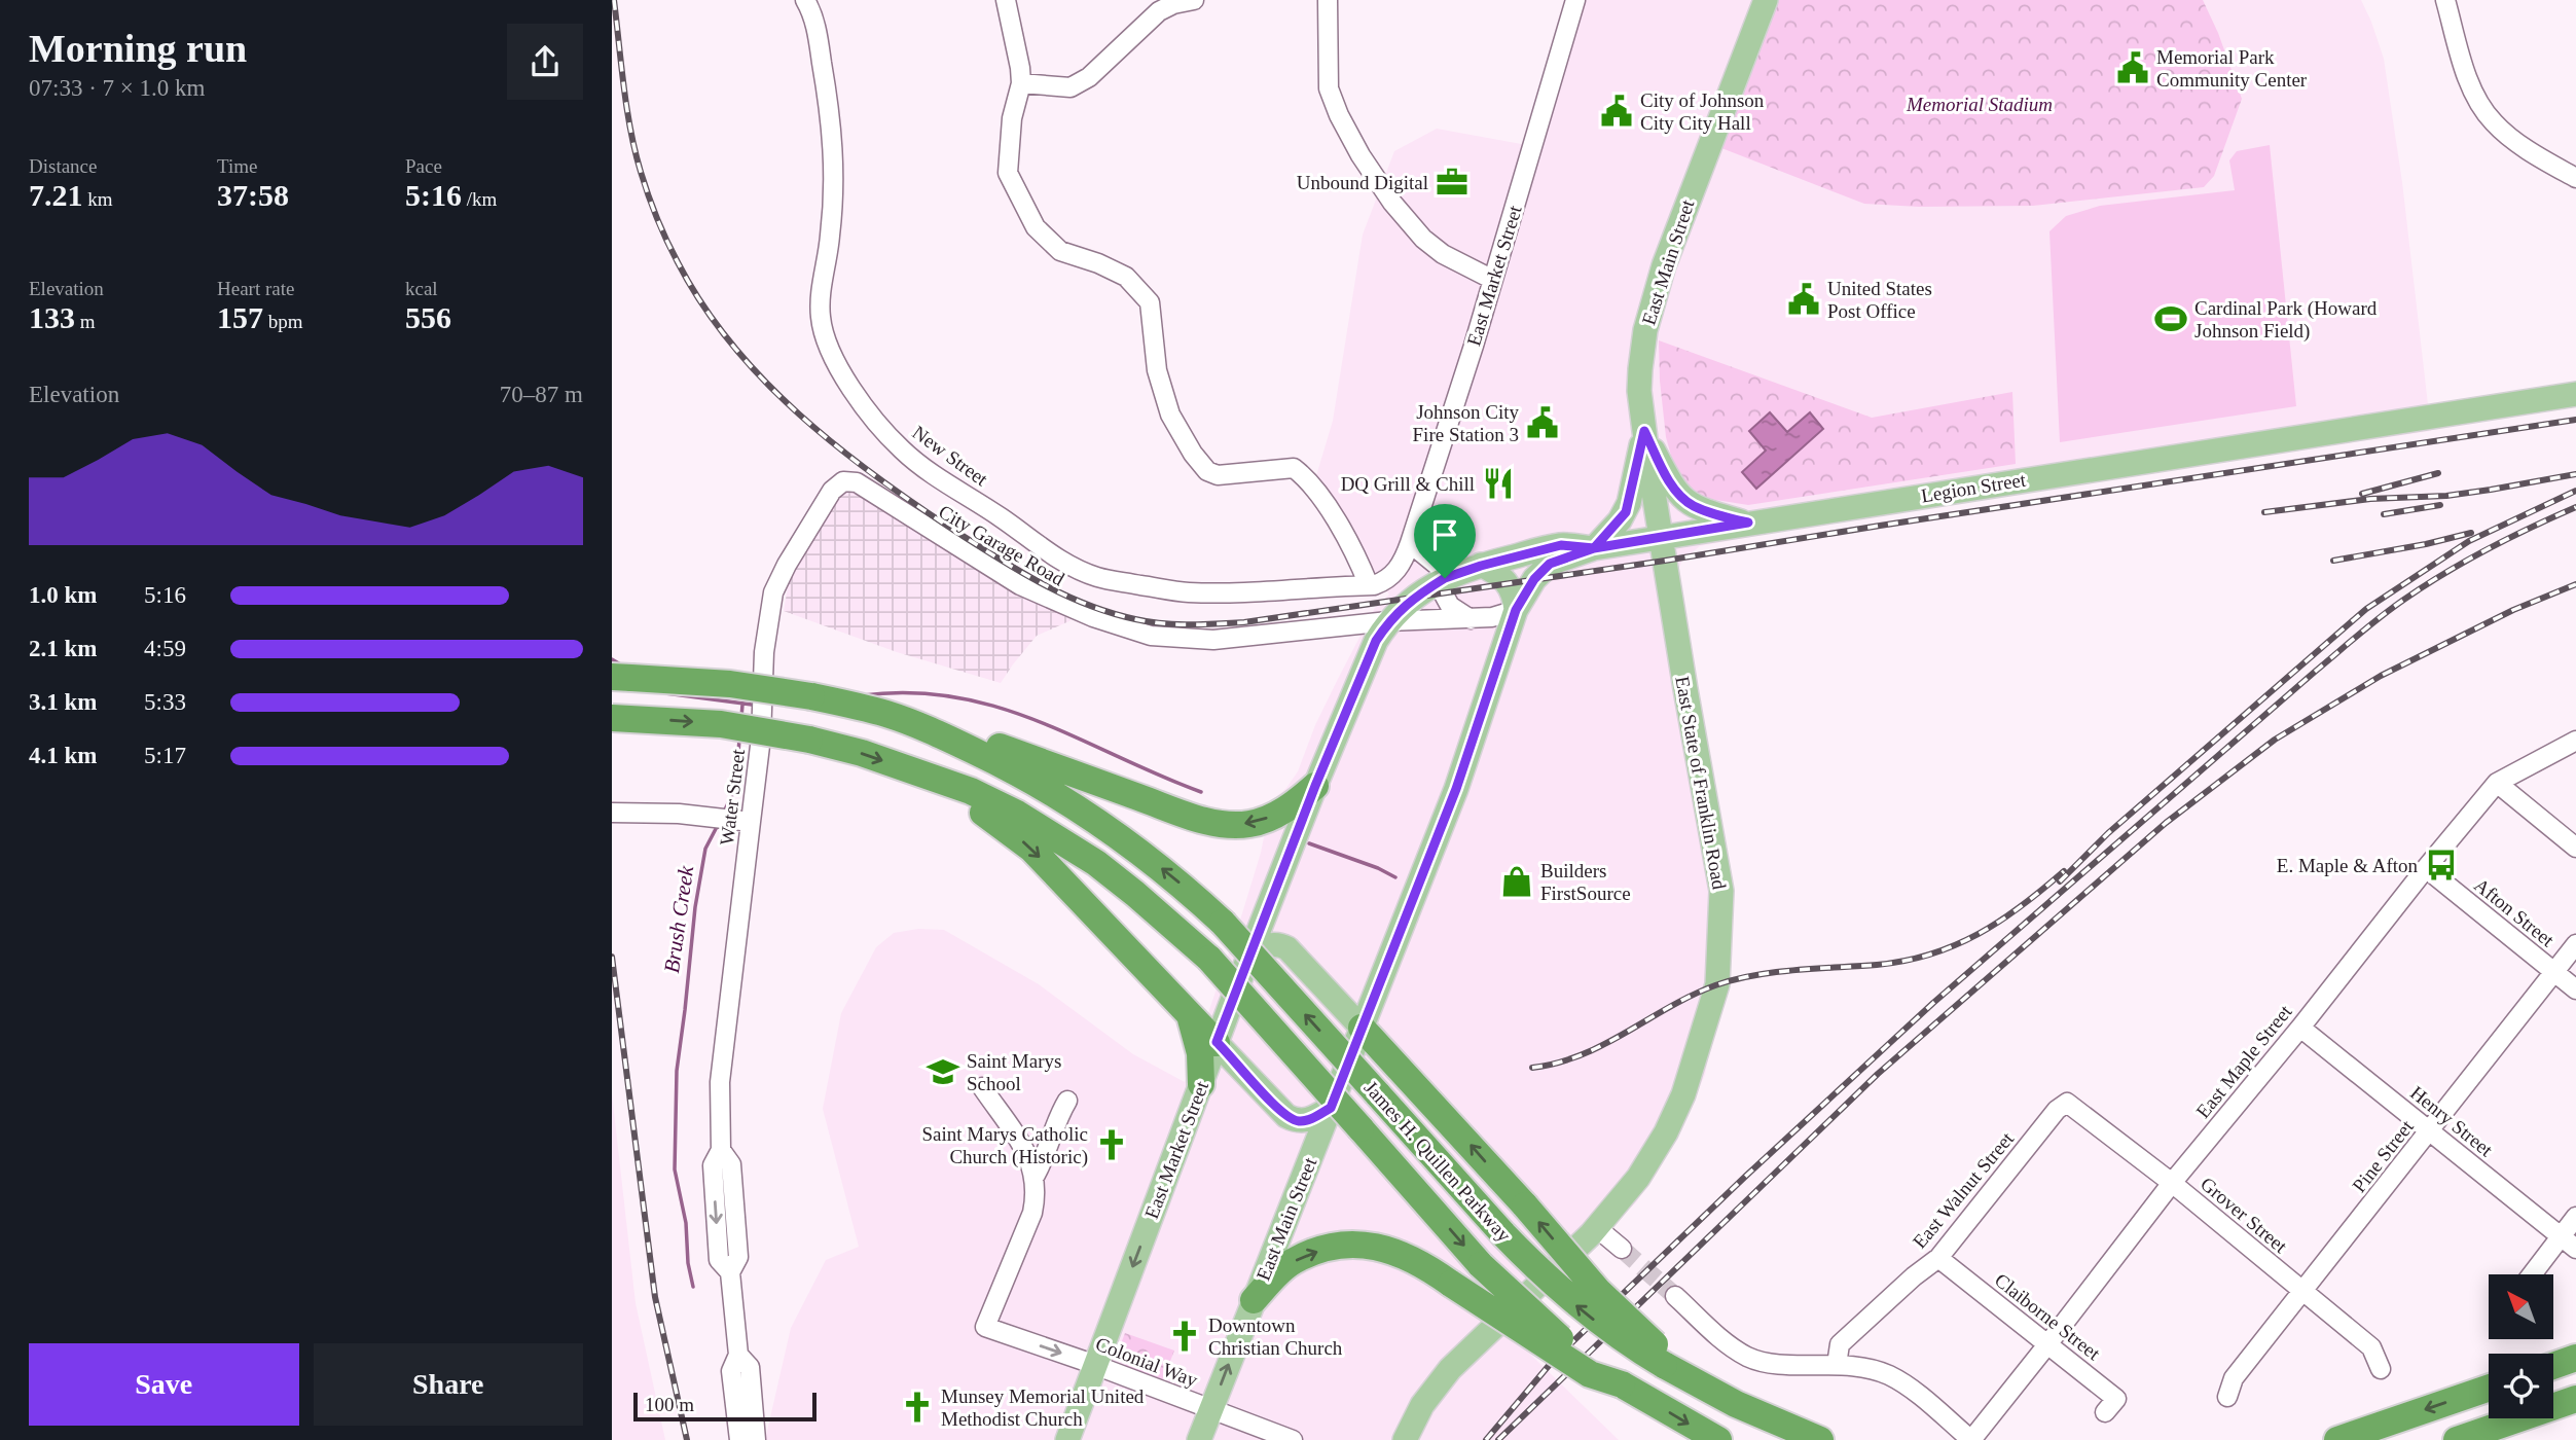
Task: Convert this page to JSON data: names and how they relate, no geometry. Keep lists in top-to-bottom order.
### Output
{
  "streets": {
    "highway": ["James H. Quillen Parkway"],
    "main road": [
      "East Main Street",
      "East Market Street",
      "Legion Street",
      "East State of Franklin Road"
    ],
    "street": [
      "New Street",
      "City Garage Road",
      "Water Street",
      "Afton Street",
      "East Maple Street",
      "Henry Street",
      "Pine Street",
      "East Walnut Street",
      "Grover Street",
      "Claiborne Street",
      "Colonial Way"
    ]
  },
  "crossings": [
    ["East Main Street", "Legion Street"],
    ["East Main Street", "City Garage Road"],
    ["East Main Street", "East State of Franklin Road"],
    ["East Main Street", "Colonial Way"],
    ["East Market Street", "New Street"],
    ["East Market Street", "Legion Street"],
    ["East Market Street", "City Garage Road"],
    ["East Market Street", "Colonial Way"],
    ["Legion Street", "City Garage Road"],
    ["Legion Street", "East State of Franklin Road"],
    ["City Garage Road", "Water Street"],
    ["Afton Street", "East Maple Street"],
    ["Afton Street", "Pine Street"],
    ["East Maple Street", "Henry Street"],
    ["East Maple Street", "Grover Street"],
    ["East Maple Street", "Claiborne Street"],
    ["Henry Street", "Pine Street"],
    ["Pine Street", "Grover Street"],
    ["East Walnut Street", "Grover Street"],
    ["East Walnut Street", "Claiborne Street"]
  ],
  "water": ["Brush Creek"],
  "parks": ["Memorial Stadium"],
  "places": {
    "public building": [
      "Memorial Park Community Center",
      "City of Johnson City City Hall",
      "United States Post Office",
      "Johnson City Fire Station 3"
    ],
    "office": ["Unbound Digital"],
    "sports": ["Cardinal Park (Howard Johnson Field)"],
    "restaurant": ["DQ Grill & Chill"],
    "bus stop": ["E. Maple & Afton"],
    "shop": ["Builders FirstSource"],
    "school or university": ["Saint Marys School"],
    "church": ["Saint Marys Catholic Church (Historic)", "Downtown Christian Church", "Munsey Memorial United Methodist Church"]
  },
  "scale_bar": "100 m",
  "north": "top left",
  "page": {
    "heading": ["Morning run", "07:33 · 7 × 1.0 km"],
    "stats": [
      ["Distance", "7.21 km"],
      ["Time", "37:58"],
      ["Pace", "5:16 /km"],
      ["Elevation", "133 m"],
      ["Heart rate", "157 bpm"],
      ["kcal", "556"]
    ],
    "chart": ["Elevation", "70–87 m"],
    "list": [
      {
        "name": "1.0 km",
        "note": "5:16"
      },
      {
        "name": "2.1 km",
        "note": "4:59"
      },
      {
        "name": "3.1 km",
        "note": "5:33"
      },
      {
        "name": "4.1 km",
        "note": "5:17"
      }
    ],
    "buttons": ["Save", "Share"],
    "scale": "100 m"
  }
}
